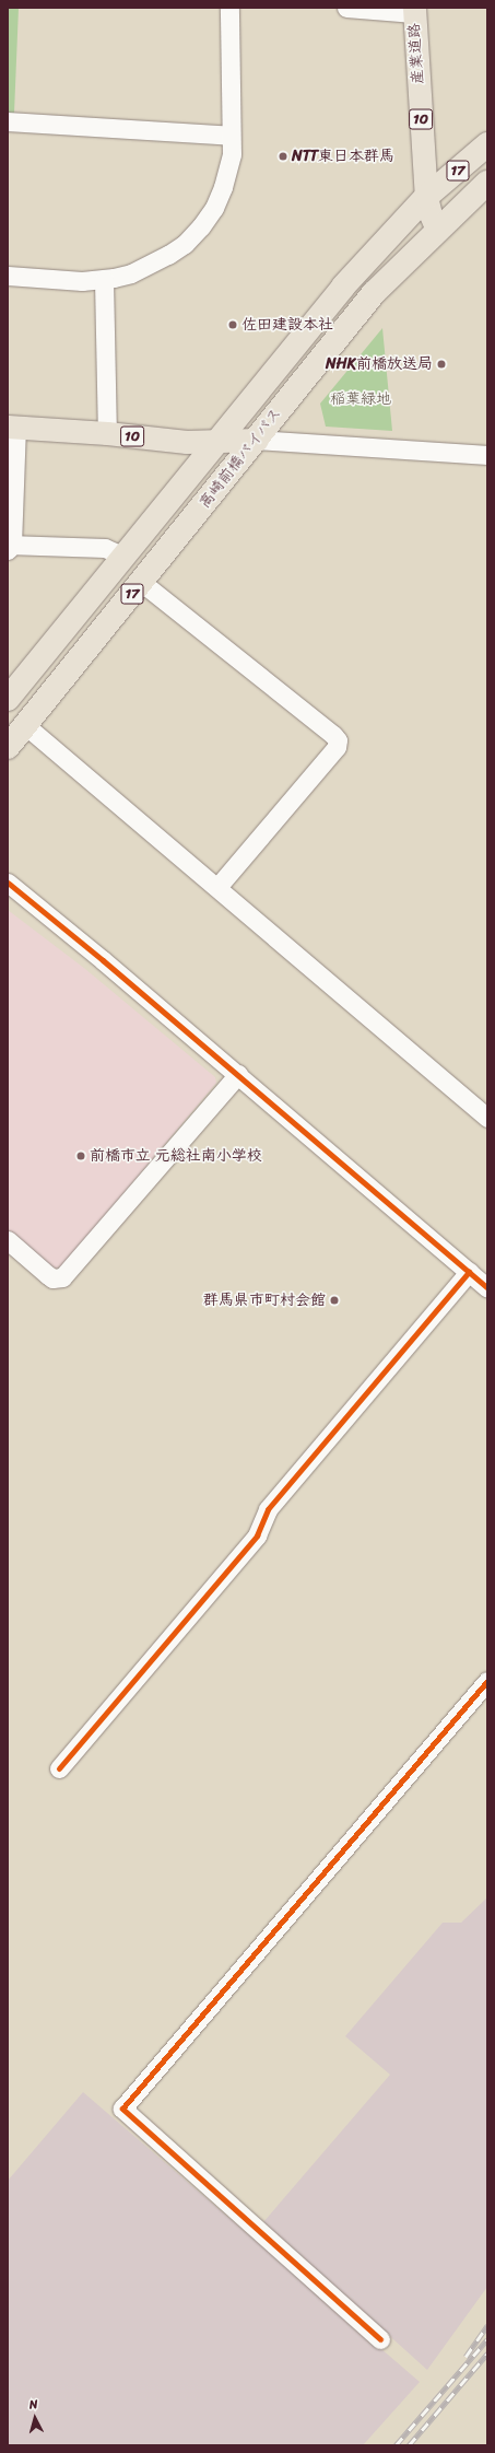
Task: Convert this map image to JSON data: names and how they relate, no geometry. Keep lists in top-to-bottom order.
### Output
{
  "streets": {
    "highway": ["17", "高崎前橋バイパス"],
    "main road": ["産業道路", "10"]
  },
  "crossings": [
    ["産業道路", "高崎前橋バイパス"],
    ["10", "高崎前橋バイパス"]
  ],
  "parks": ["稲葉緑地"],
  "places": [
    "NTT東日本群馬",
    "佐田建設本社",
    "NHK前橋放送局",
    "前橋市立 元総社南小学校",
    "群馬県市町村会館"
  ],
  "north": "top"
}
